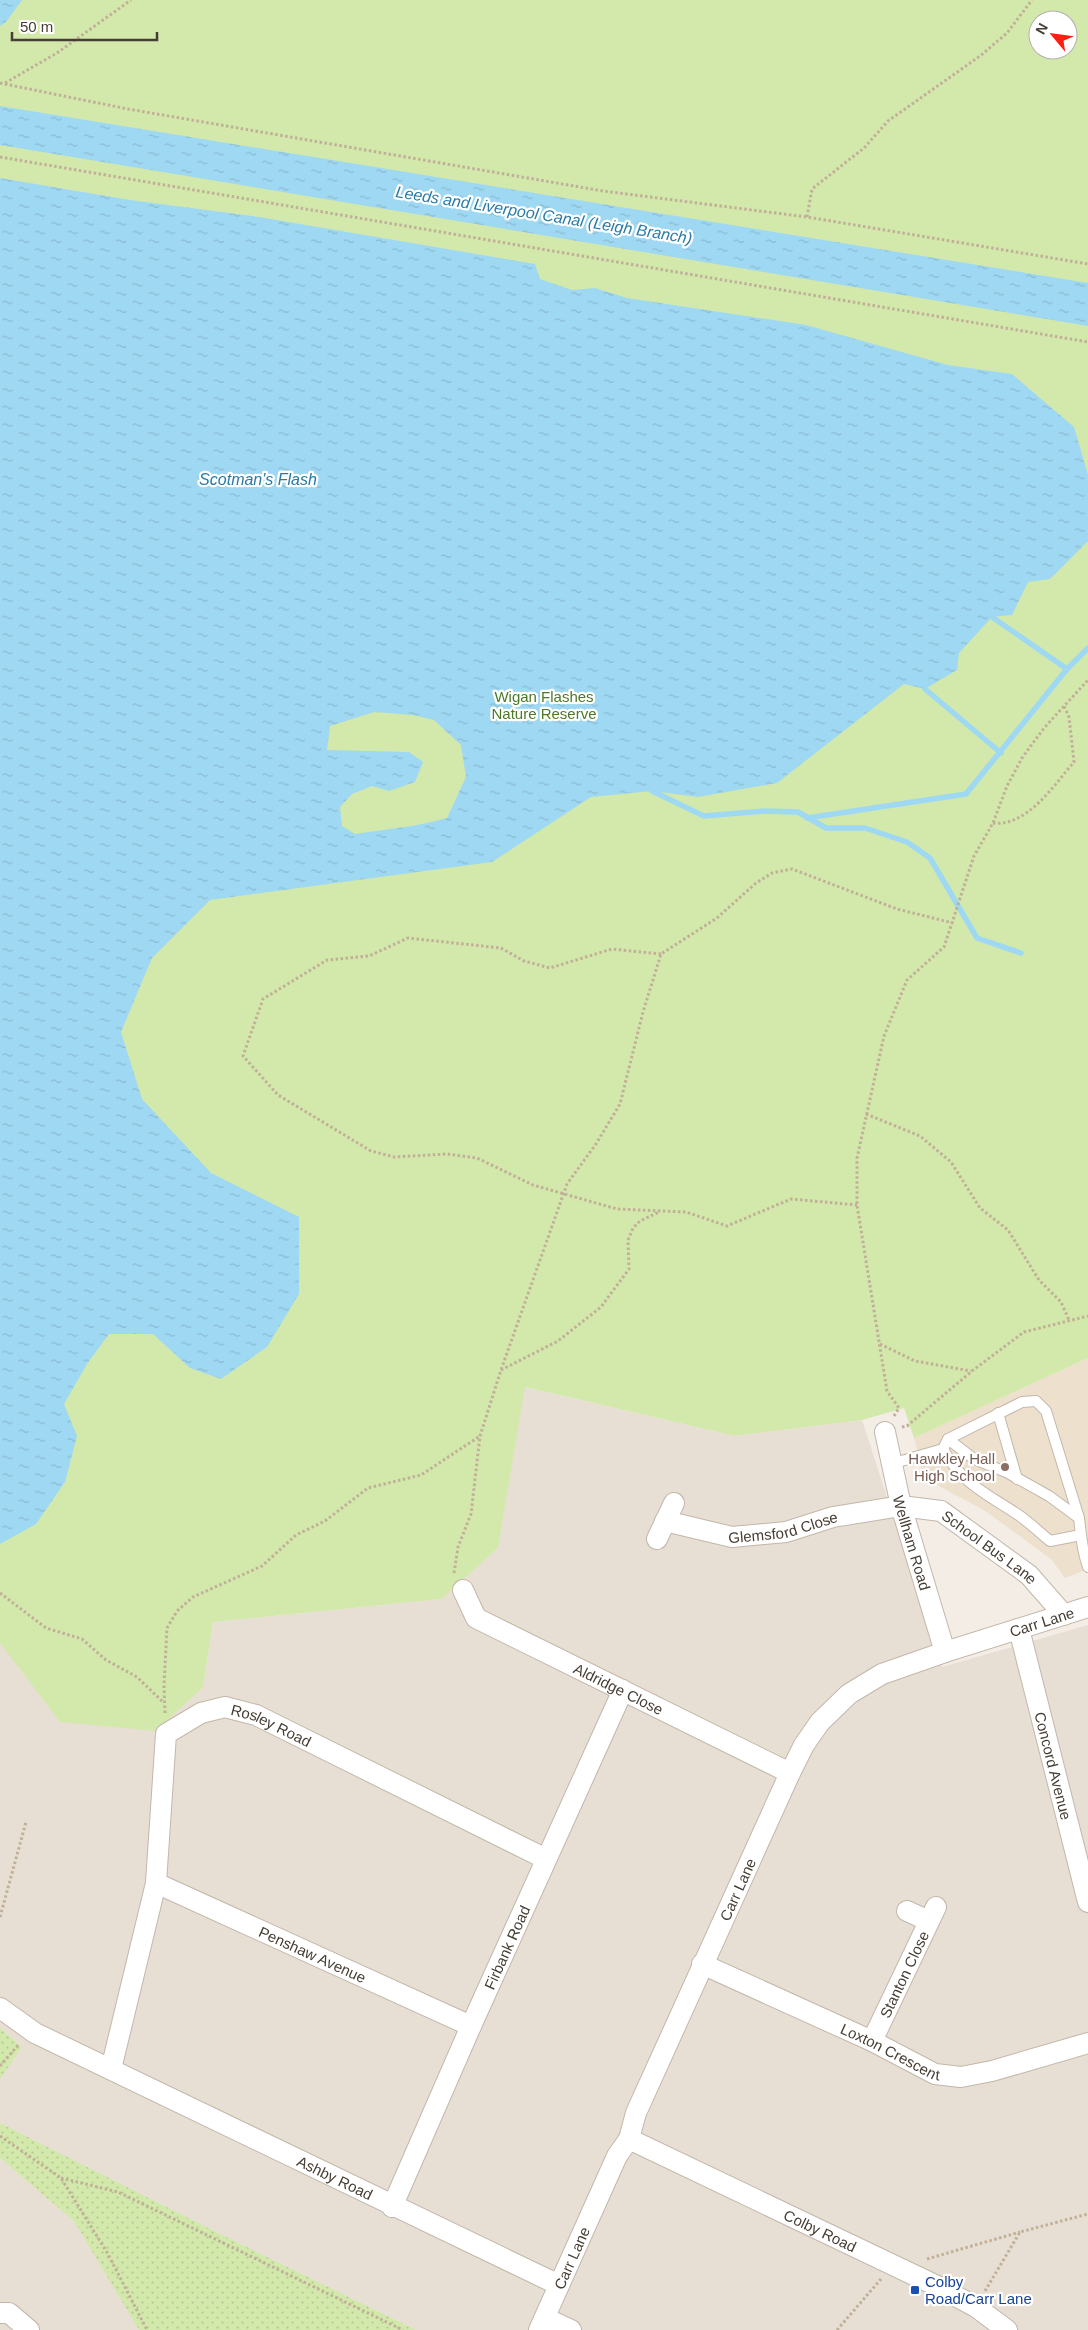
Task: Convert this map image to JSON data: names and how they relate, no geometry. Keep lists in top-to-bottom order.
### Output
{
  "streets": {
    "street": [
      "Glemsford Close",
      "Wellham Road",
      "School Bus Lane",
      "Carr Lane",
      "Aldridge Close",
      "Rosley Road",
      "Concord Avenue",
      "Firbank Road",
      "Penshaw Avenue",
      "Stanton Close",
      "Loxton Crescent",
      "Ashby Road",
      "Colby Road"
    ]
  },
  "crossings": [
    ["Glemsford Close", "Wellham Road"],
    ["Glemsford Close", "School Bus Lane"],
    ["Wellham Road", "School Bus Lane"],
    ["Wellham Road", "Carr Lane"],
    ["School Bus Lane", "Carr Lane"],
    ["Carr Lane", "Aldridge Close"],
    ["Carr Lane", "Concord Avenue"],
    ["Carr Lane", "Loxton Crescent"],
    ["Carr Lane", "Ashby Road"],
    ["Carr Lane", "Colby Road"],
    ["Aldridge Close", "Firbank Road"],
    ["Rosley Road", "Firbank Road"],
    ["Firbank Road", "Penshaw Avenue"],
    ["Firbank Road", "Ashby Road"],
    ["Stanton Close", "Loxton Crescent"]
  ],
  "water": ["Leeds and Liverpool Canal (Leigh Branch)", "Scotman's Flash"],
  "parks": ["Wigan Flashes Nature Reserve"],
  "places": {
    "other": ["Hawkley Hall High School"],
    "transit": ["Colby Road/Carr Lane"]
  },
  "scale_bar": "50 m",
  "north": "top left"
}
